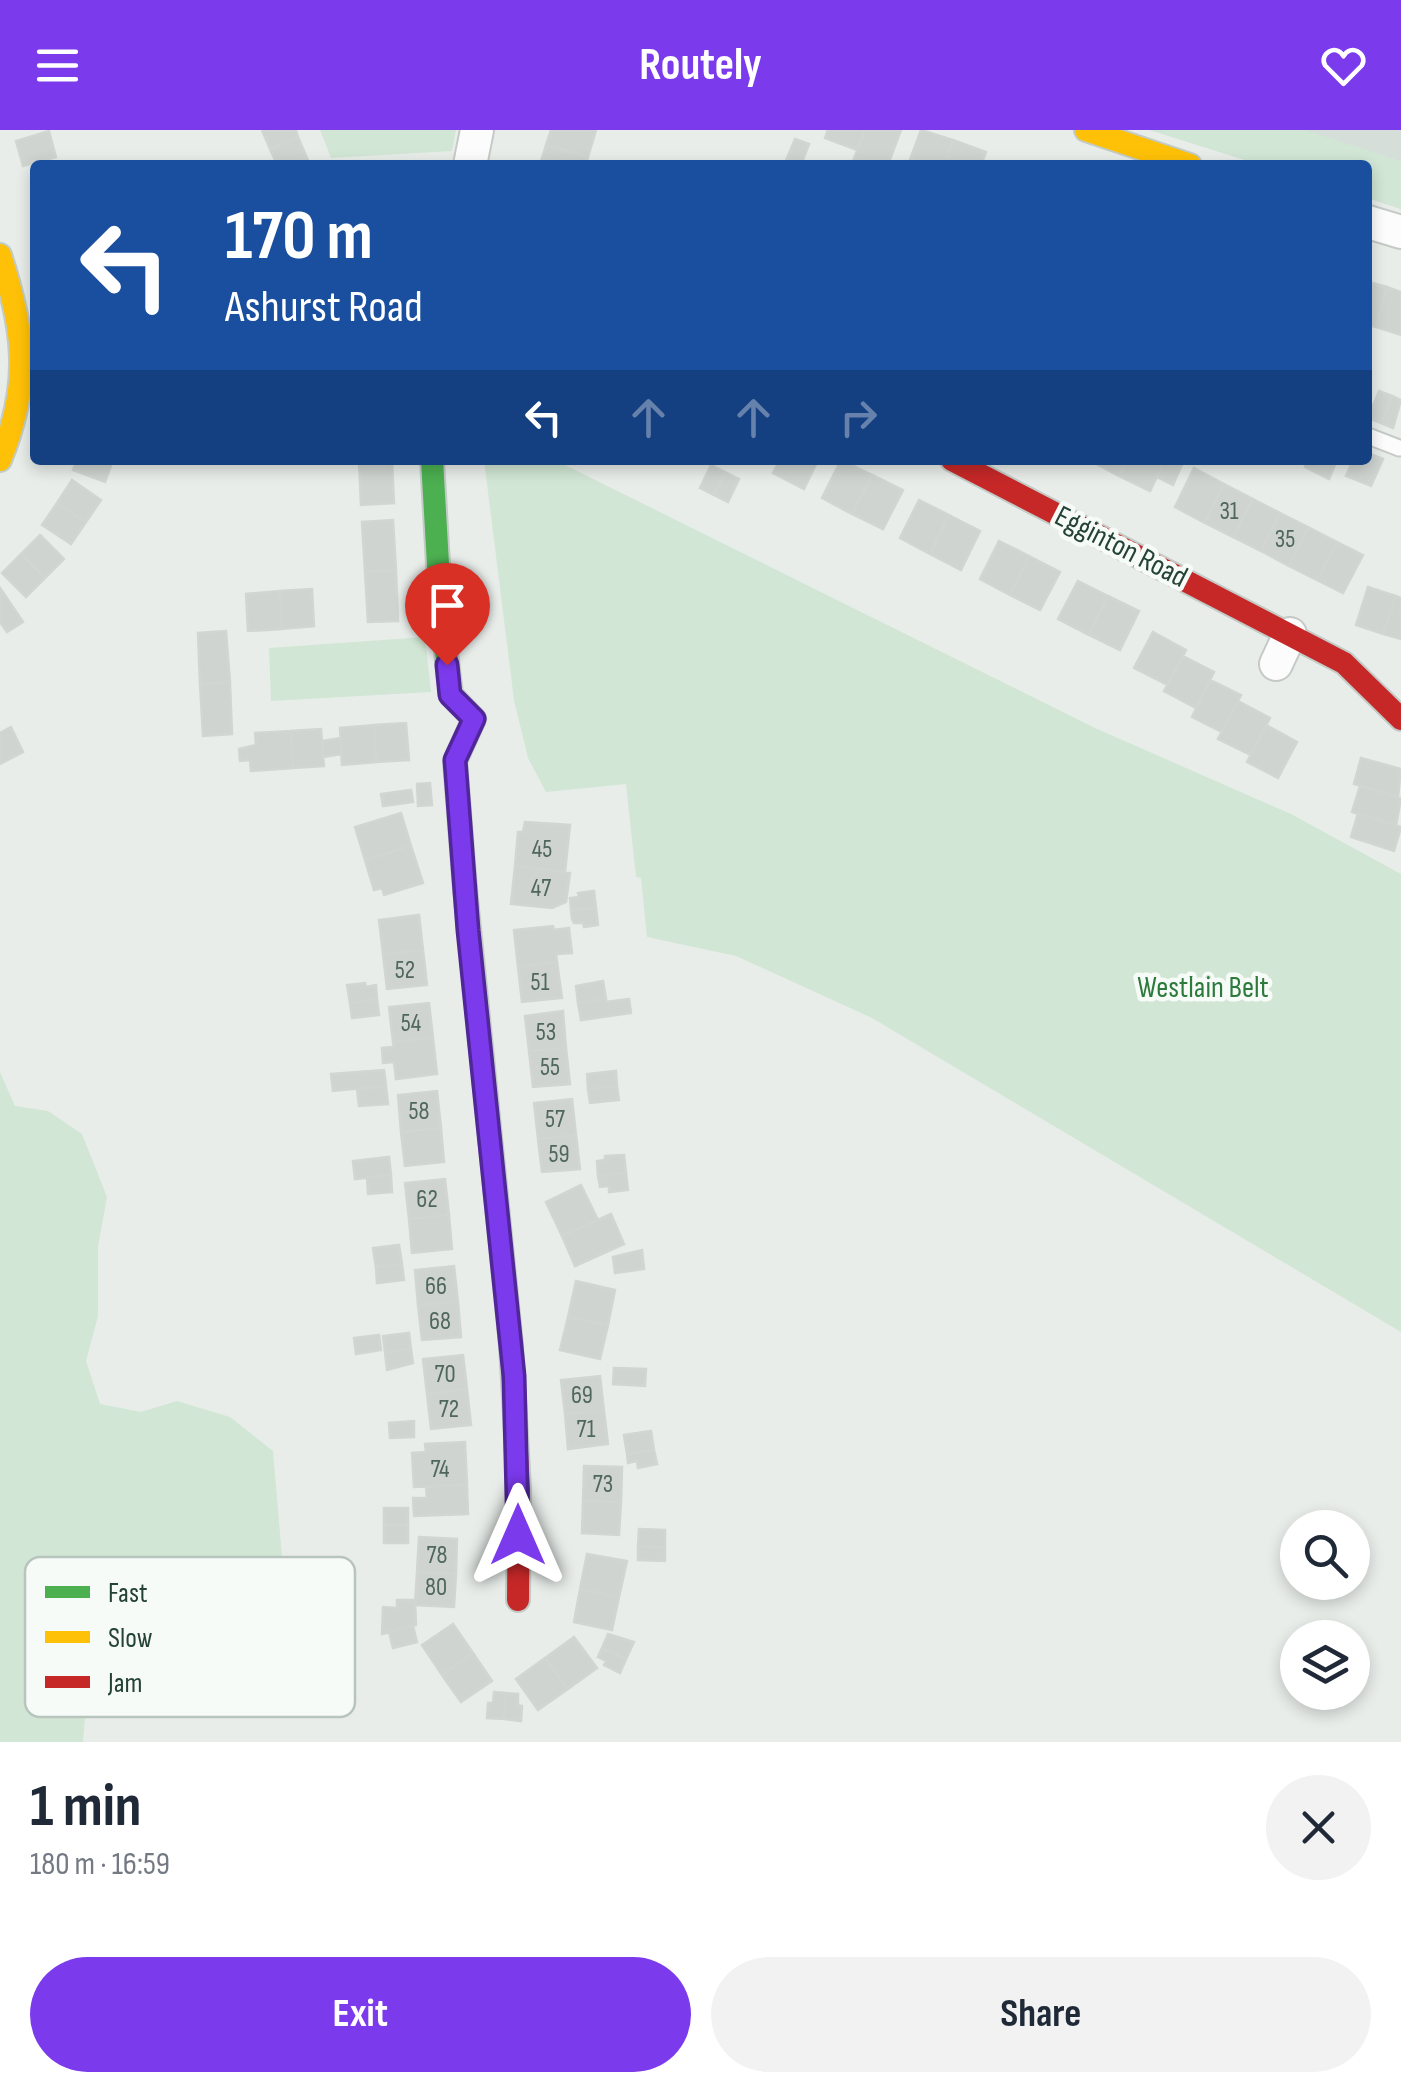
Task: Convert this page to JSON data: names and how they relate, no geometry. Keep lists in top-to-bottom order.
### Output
{
  "streets": {
    "street": ["Egginton Road"]
  },
  "parks": ["Westlain Belt"],
  "house_numbers": [
    "31",
    "35",
    "45",
    "47",
    "52",
    "51",
    "54",
    "53",
    "55",
    "58",
    "57",
    "59",
    "62",
    "66",
    "68",
    "70",
    "69",
    "72",
    "71",
    "74",
    "73",
    "78",
    "80"
  ],
  "legend": ["Fast", "Slow", "Jam"],
  "page": {
    "header": "Routely",
    "turn": ["170 m", "Ashurst Road"],
    "heading": ["1 min", "180 m · 16:59"],
    "buttons": ["Exit", "Share"]
  }
}
